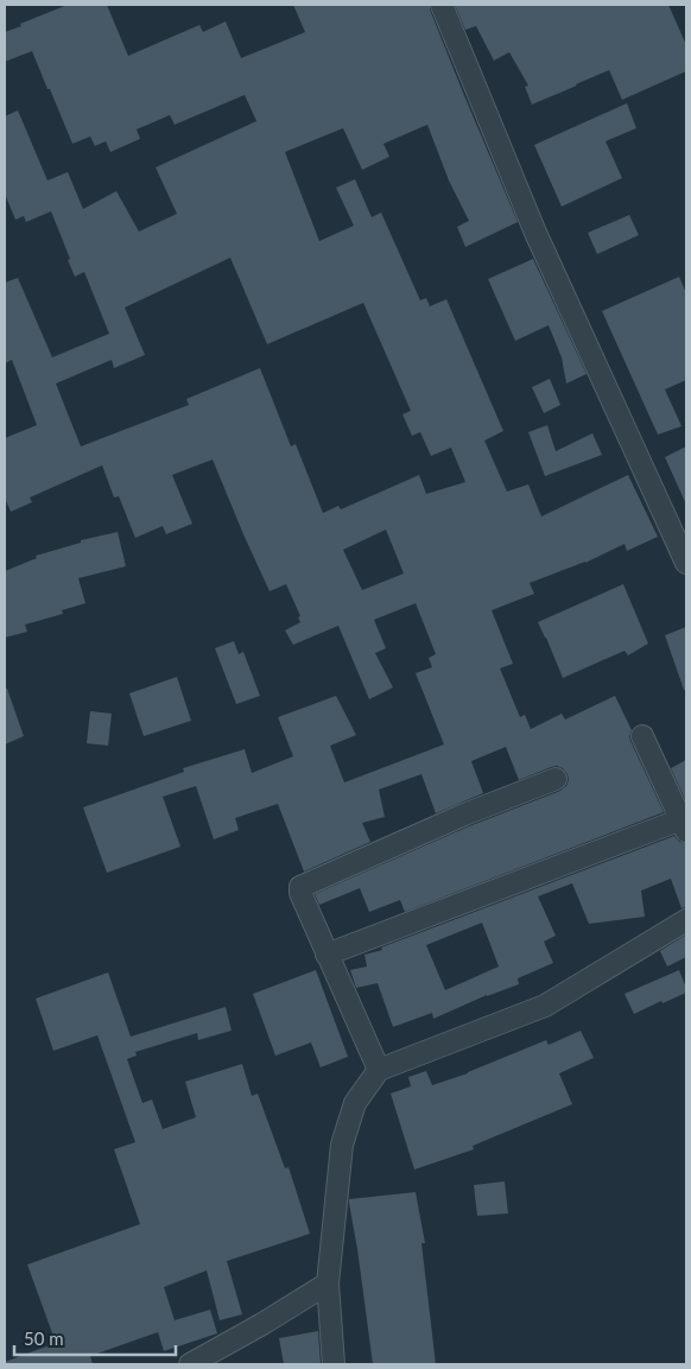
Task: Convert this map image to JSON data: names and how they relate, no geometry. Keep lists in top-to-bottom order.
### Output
{
  "scale_bar": "50 m"
}
